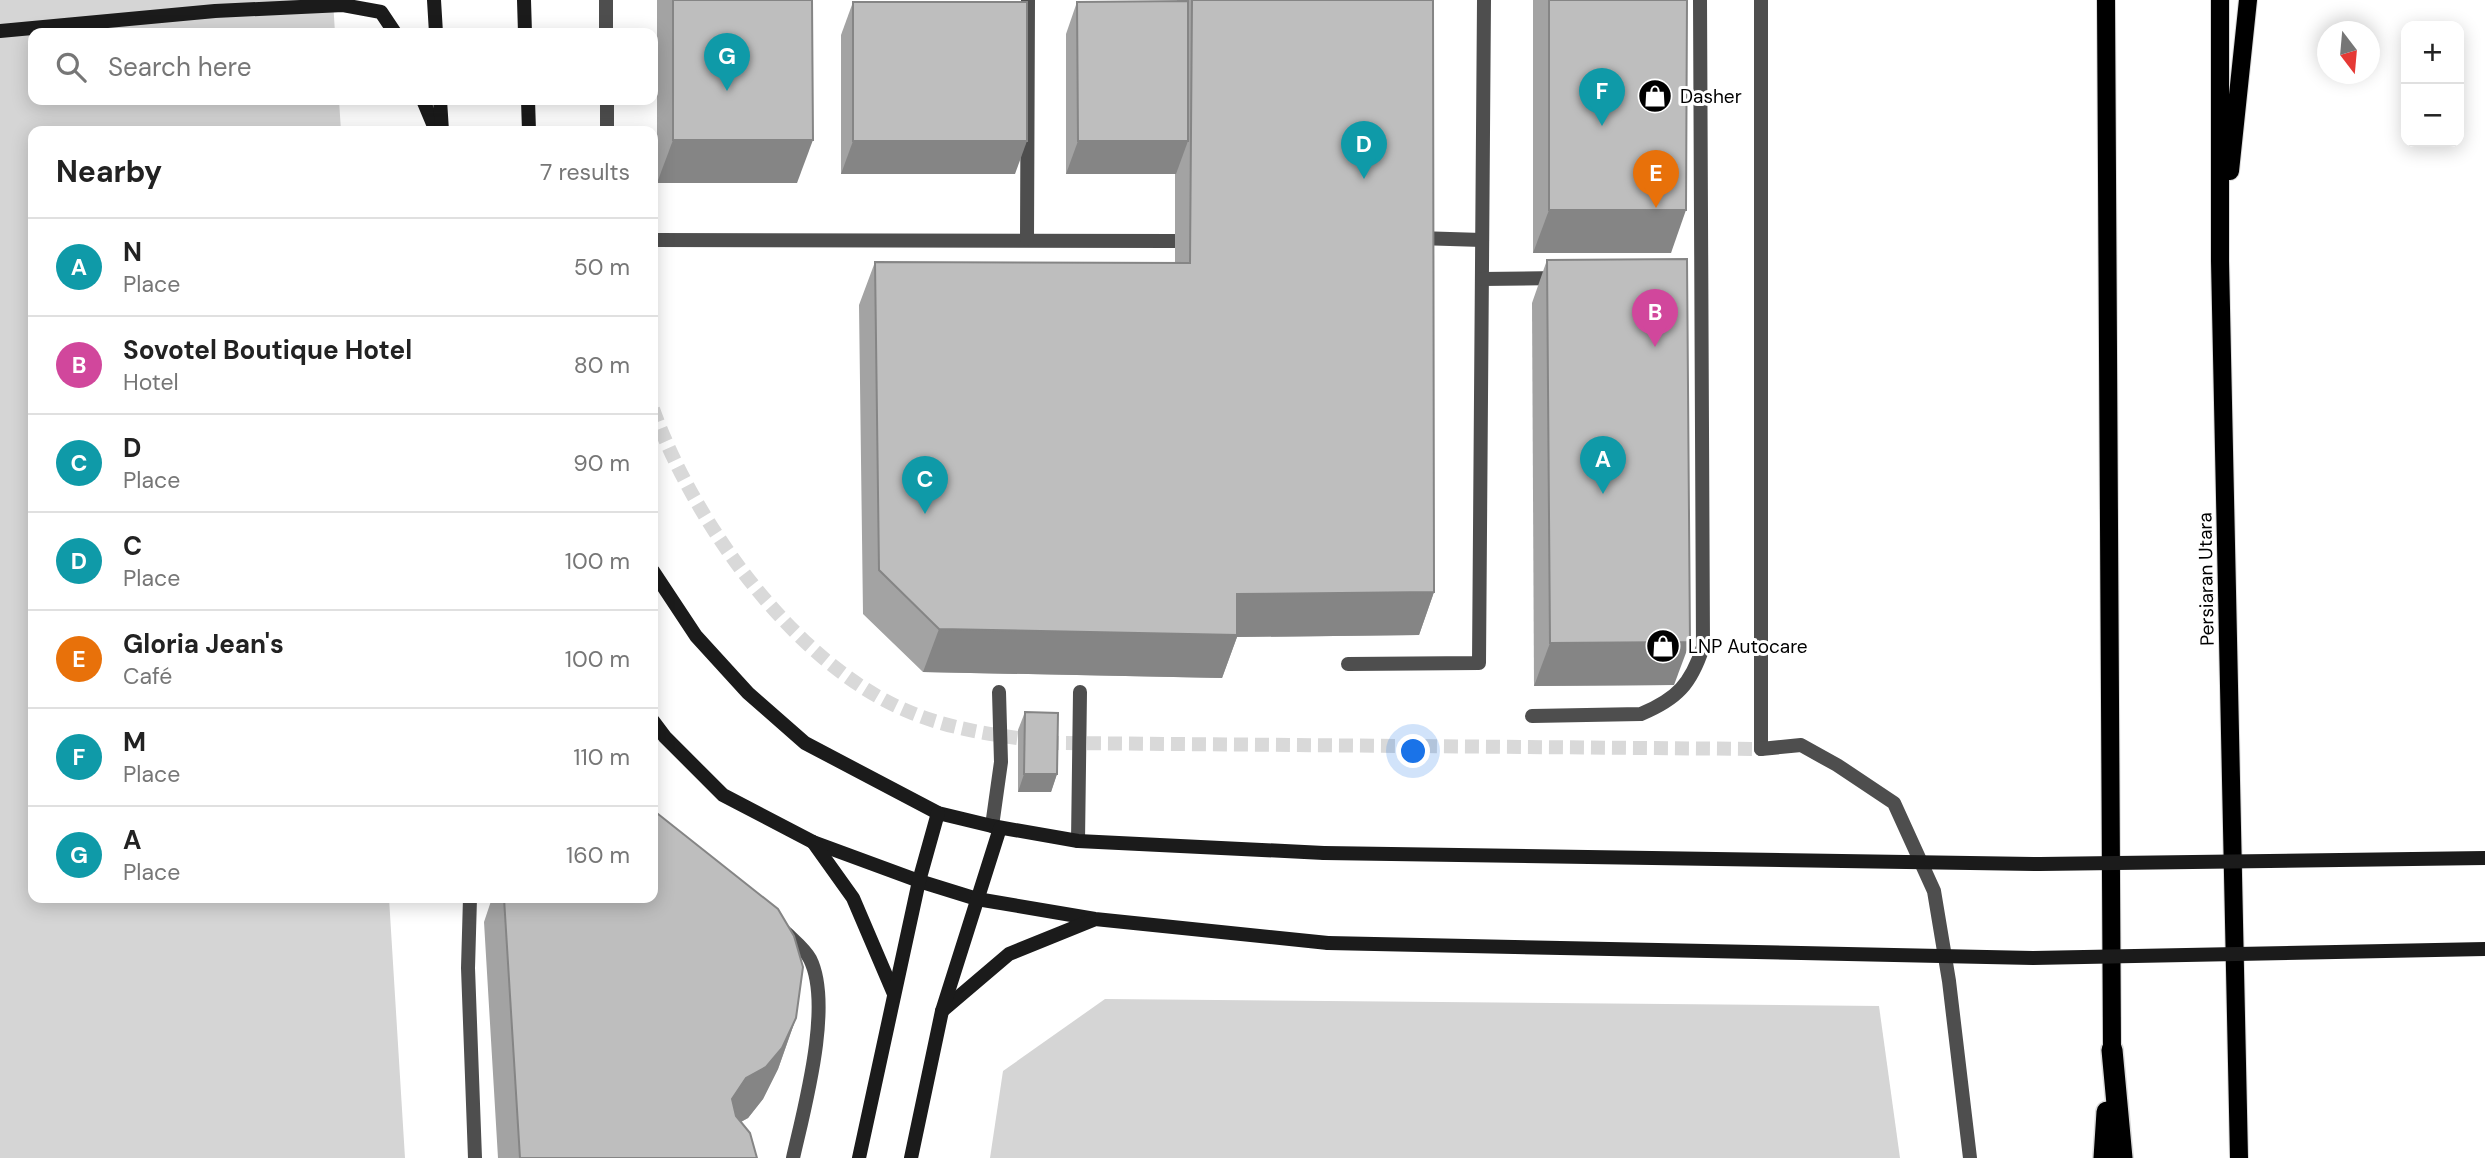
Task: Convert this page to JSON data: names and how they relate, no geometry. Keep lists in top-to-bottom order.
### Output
{
  "streets": {
    "main road": ["Persiaran Utara"]
  },
  "places": {
    "shop": ["Dasher", "LNP Autocare"]
  },
  "north": "bottom",
  "page": {
    "map_buttons": ["+", "−"],
    "search": "Search here",
    "pins": [
      "G",
      "F",
      "D",
      "E",
      "B",
      "A",
      "C"
    ],
    "heading": ["Nearby", "7 results"],
    "list": [
      {
        "mark": "A",
        "name": "N",
        "note": "Place",
        "value": "50 m"
      },
      {
        "mark": "B",
        "name": "Sovotel Boutique Hotel",
        "note": "Hotel",
        "value": "80 m"
      },
      {
        "mark": "C",
        "name": "D",
        "note": "Place",
        "value": "90 m"
      },
      {
        "mark": "D",
        "name": "C",
        "note": "Place",
        "value": "100 m"
      },
      {
        "mark": "E",
        "name": "Gloria Jean's",
        "note": "Café",
        "value": "100 m"
      },
      {
        "mark": "F",
        "name": "M",
        "note": "Place",
        "value": "110 m"
      },
      {
        "mark": "G",
        "name": "A",
        "note": "Place",
        "value": "160 m"
      }
    ]
  }
}
